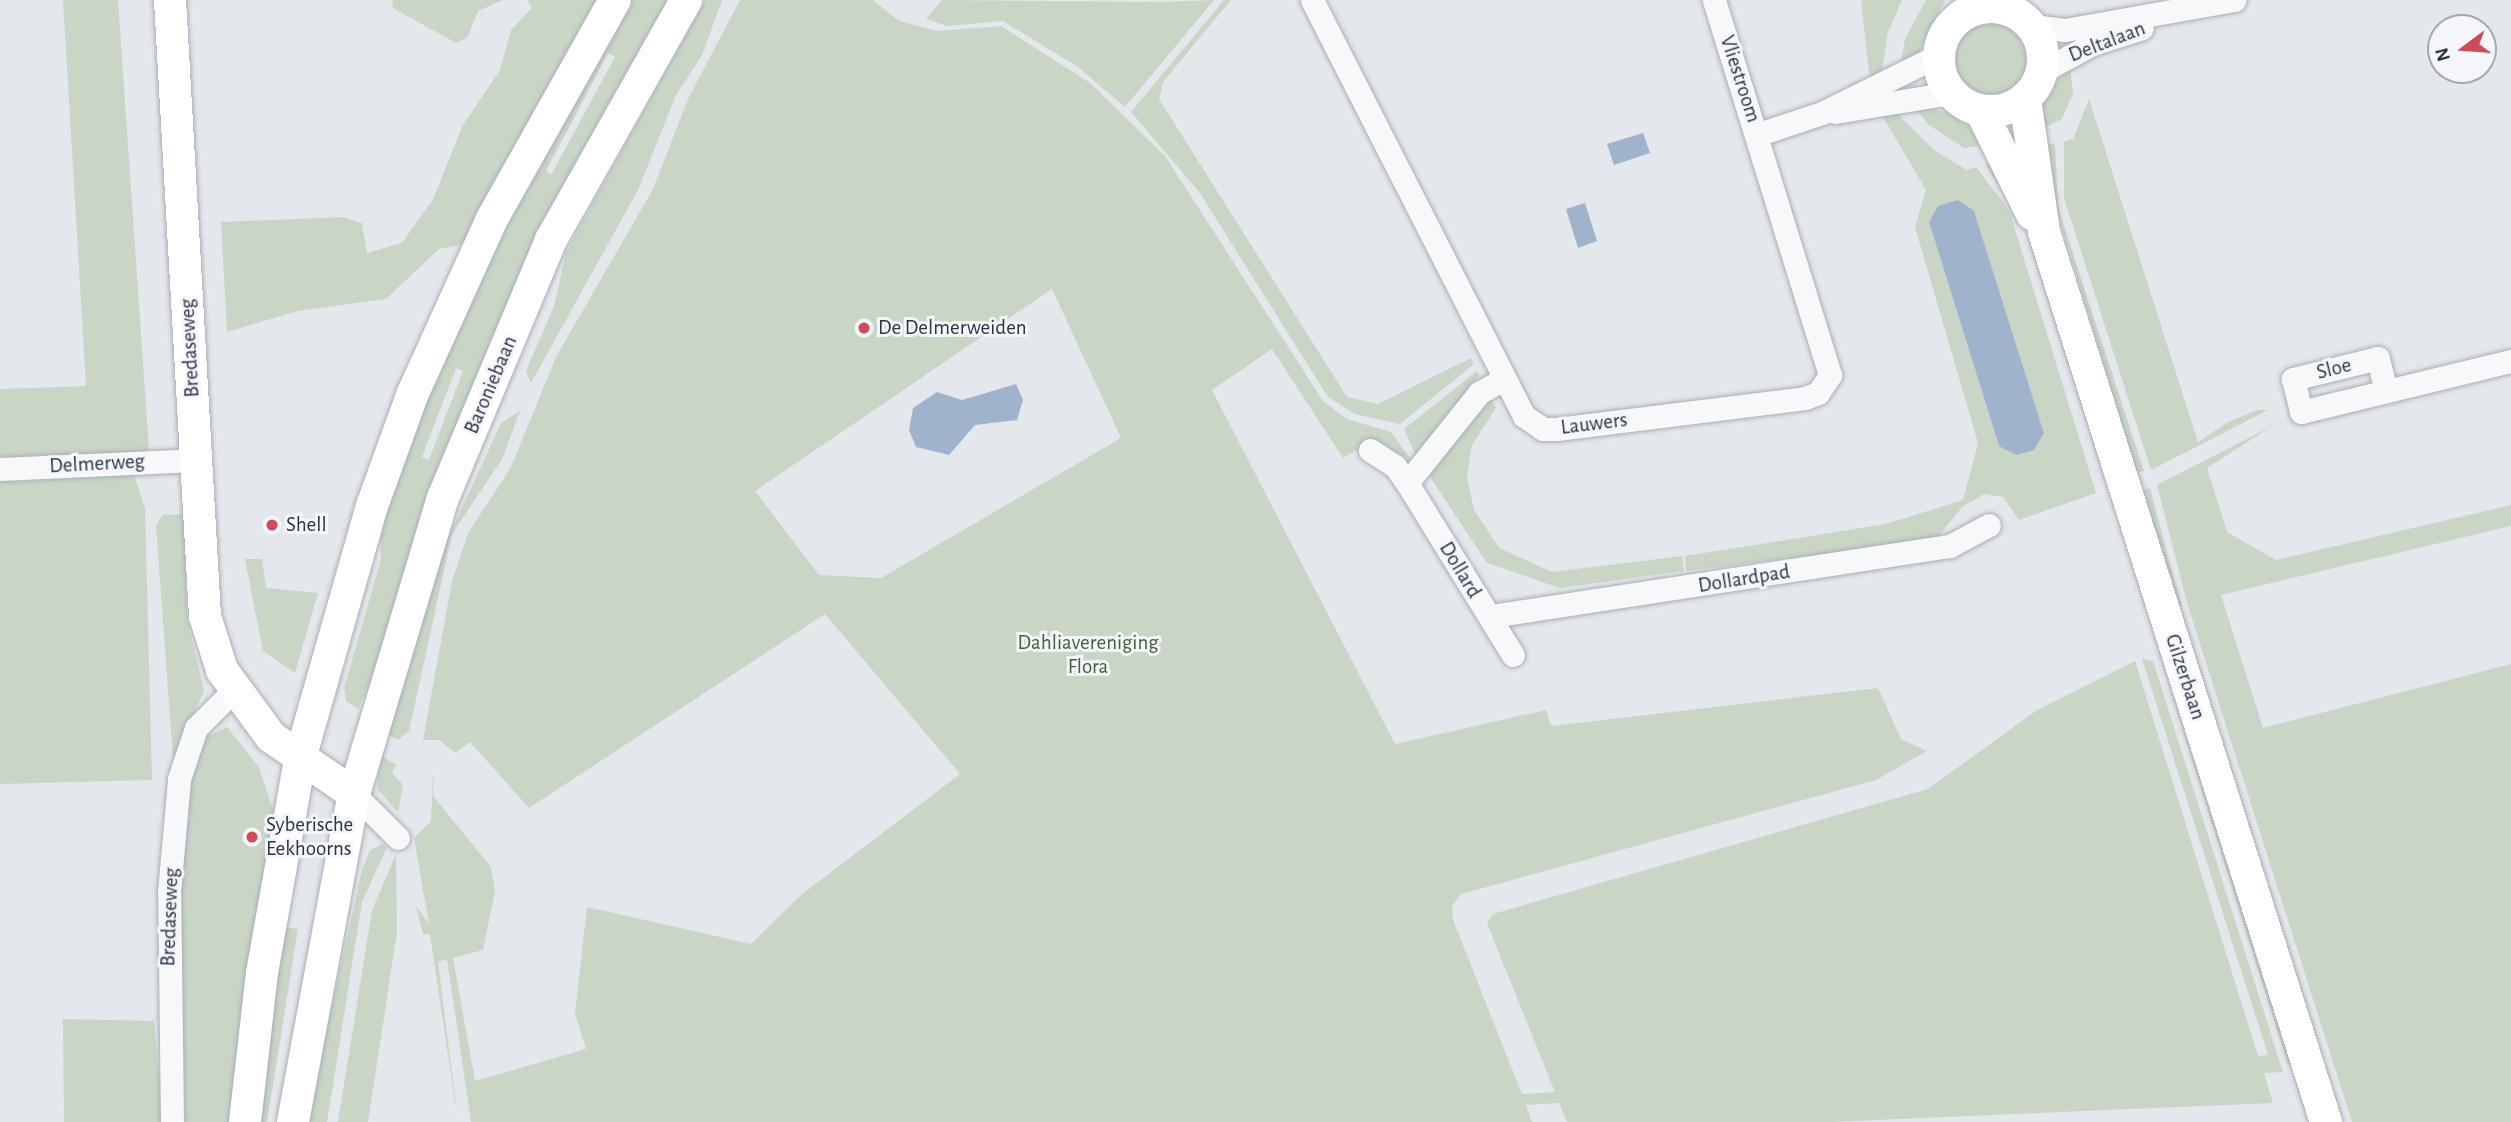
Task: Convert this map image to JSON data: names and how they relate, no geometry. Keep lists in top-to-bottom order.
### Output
{
  "streets": {
    "street": [
      "Deltalaan",
      "Vliestroom",
      "Bredaseweg",
      "Baroniebaan",
      "Lauwers",
      "Delmerweg",
      "Dollard",
      "Dollardpad",
      "Gilzerbaan"
    ]
  },
  "crossings": [
    ["Deltalaan", "Vliestroom"],
    ["Deltalaan", "Gilzerbaan"],
    ["Vliestroom", "Lauwers"],
    ["Vliestroom", "Gilzerbaan"],
    ["Bredaseweg", "Baroniebaan"],
    ["Bredaseweg", "Delmerweg"],
    ["Dollard", "Dollardpad"]
  ],
  "parks": ["Dahliavereniging Flora"],
  "places": ["De Delmerweiden", "Shell", "Syberische Eekhoorns"],
  "north": "left"
}
